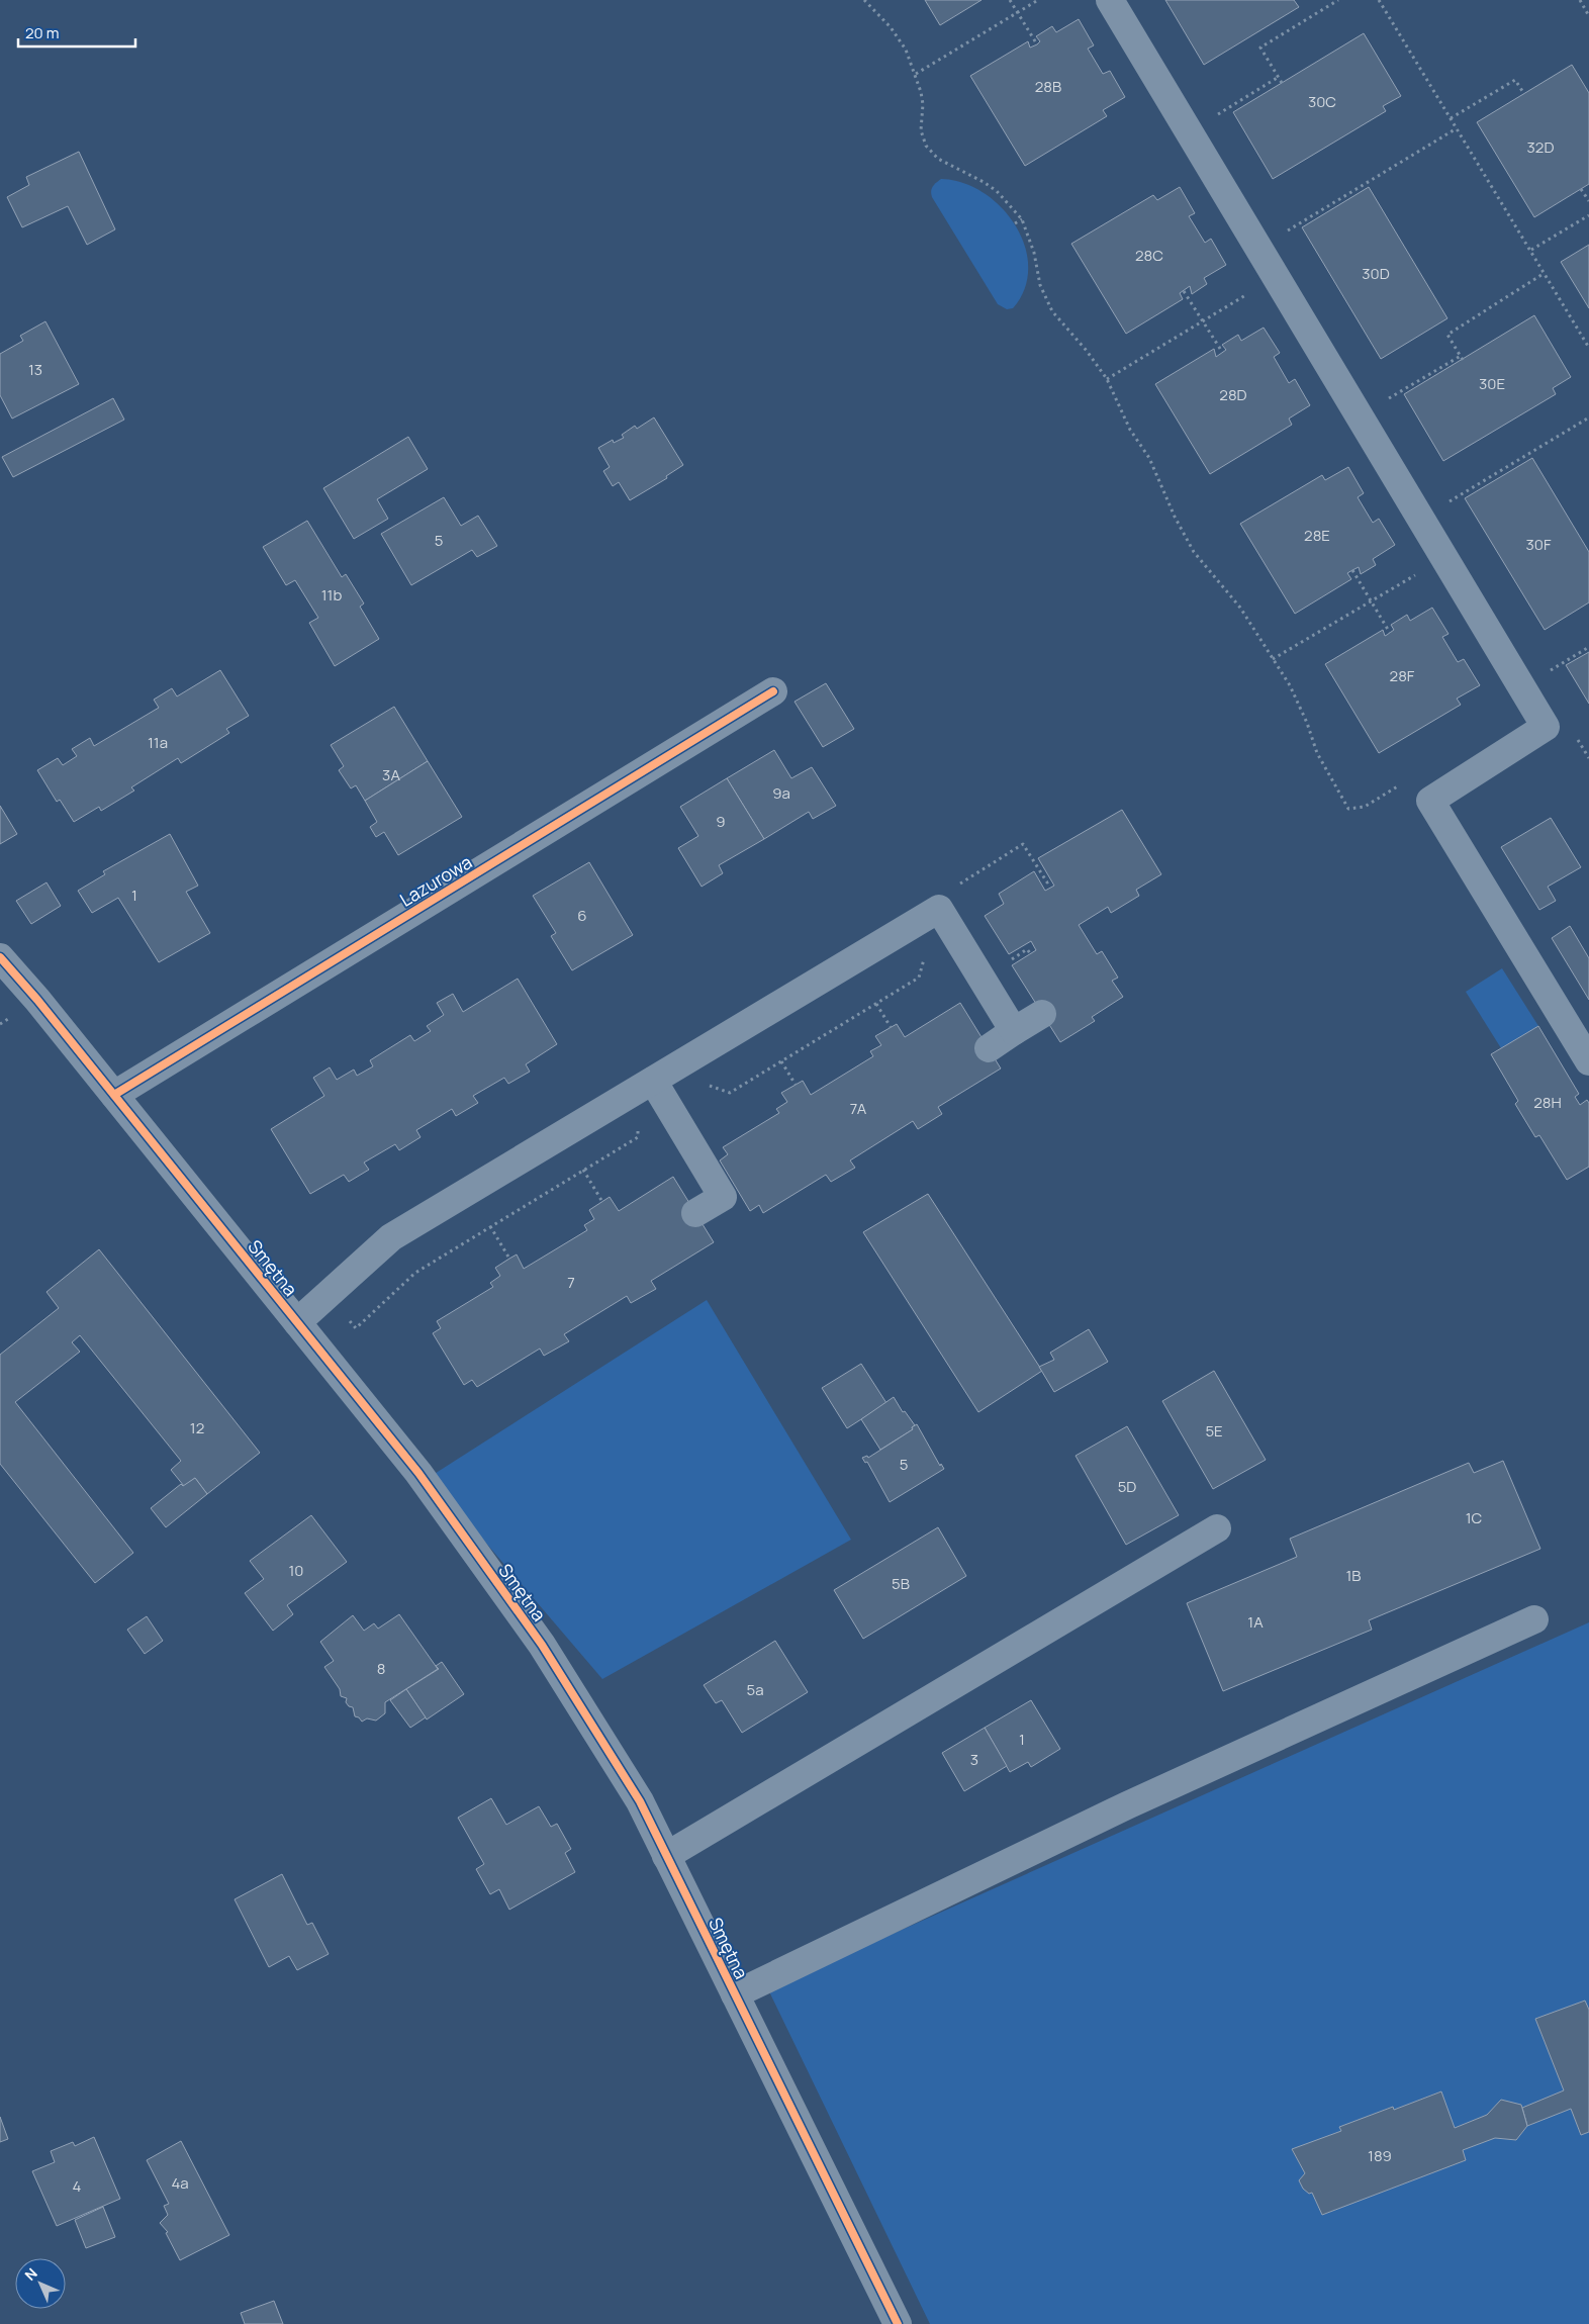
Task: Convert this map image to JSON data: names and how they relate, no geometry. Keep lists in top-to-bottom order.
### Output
{
  "streets": {
    "street": ["Lazurowa", "Smętna"]
  },
  "crossings": [
    ["Lazurowa", "Smętna"]
  ],
  "house_numbers": [
    "28B",
    "30C",
    "32D",
    "28C",
    "30D",
    "13",
    "30E",
    "28D",
    "28E",
    "5",
    "30F",
    "11b",
    "28F",
    "11a",
    "3A",
    "9a",
    "9",
    "1",
    "6",
    "28H",
    "7A",
    "7",
    "12",
    "5E",
    "5",
    "5D",
    "1C",
    "10",
    "1B",
    "5B",
    "1A",
    "8",
    "5a",
    "1",
    "3",
    "189",
    "4a",
    "4"
  ],
  "scale_bar": "20 m",
  "north": "top left"
}
